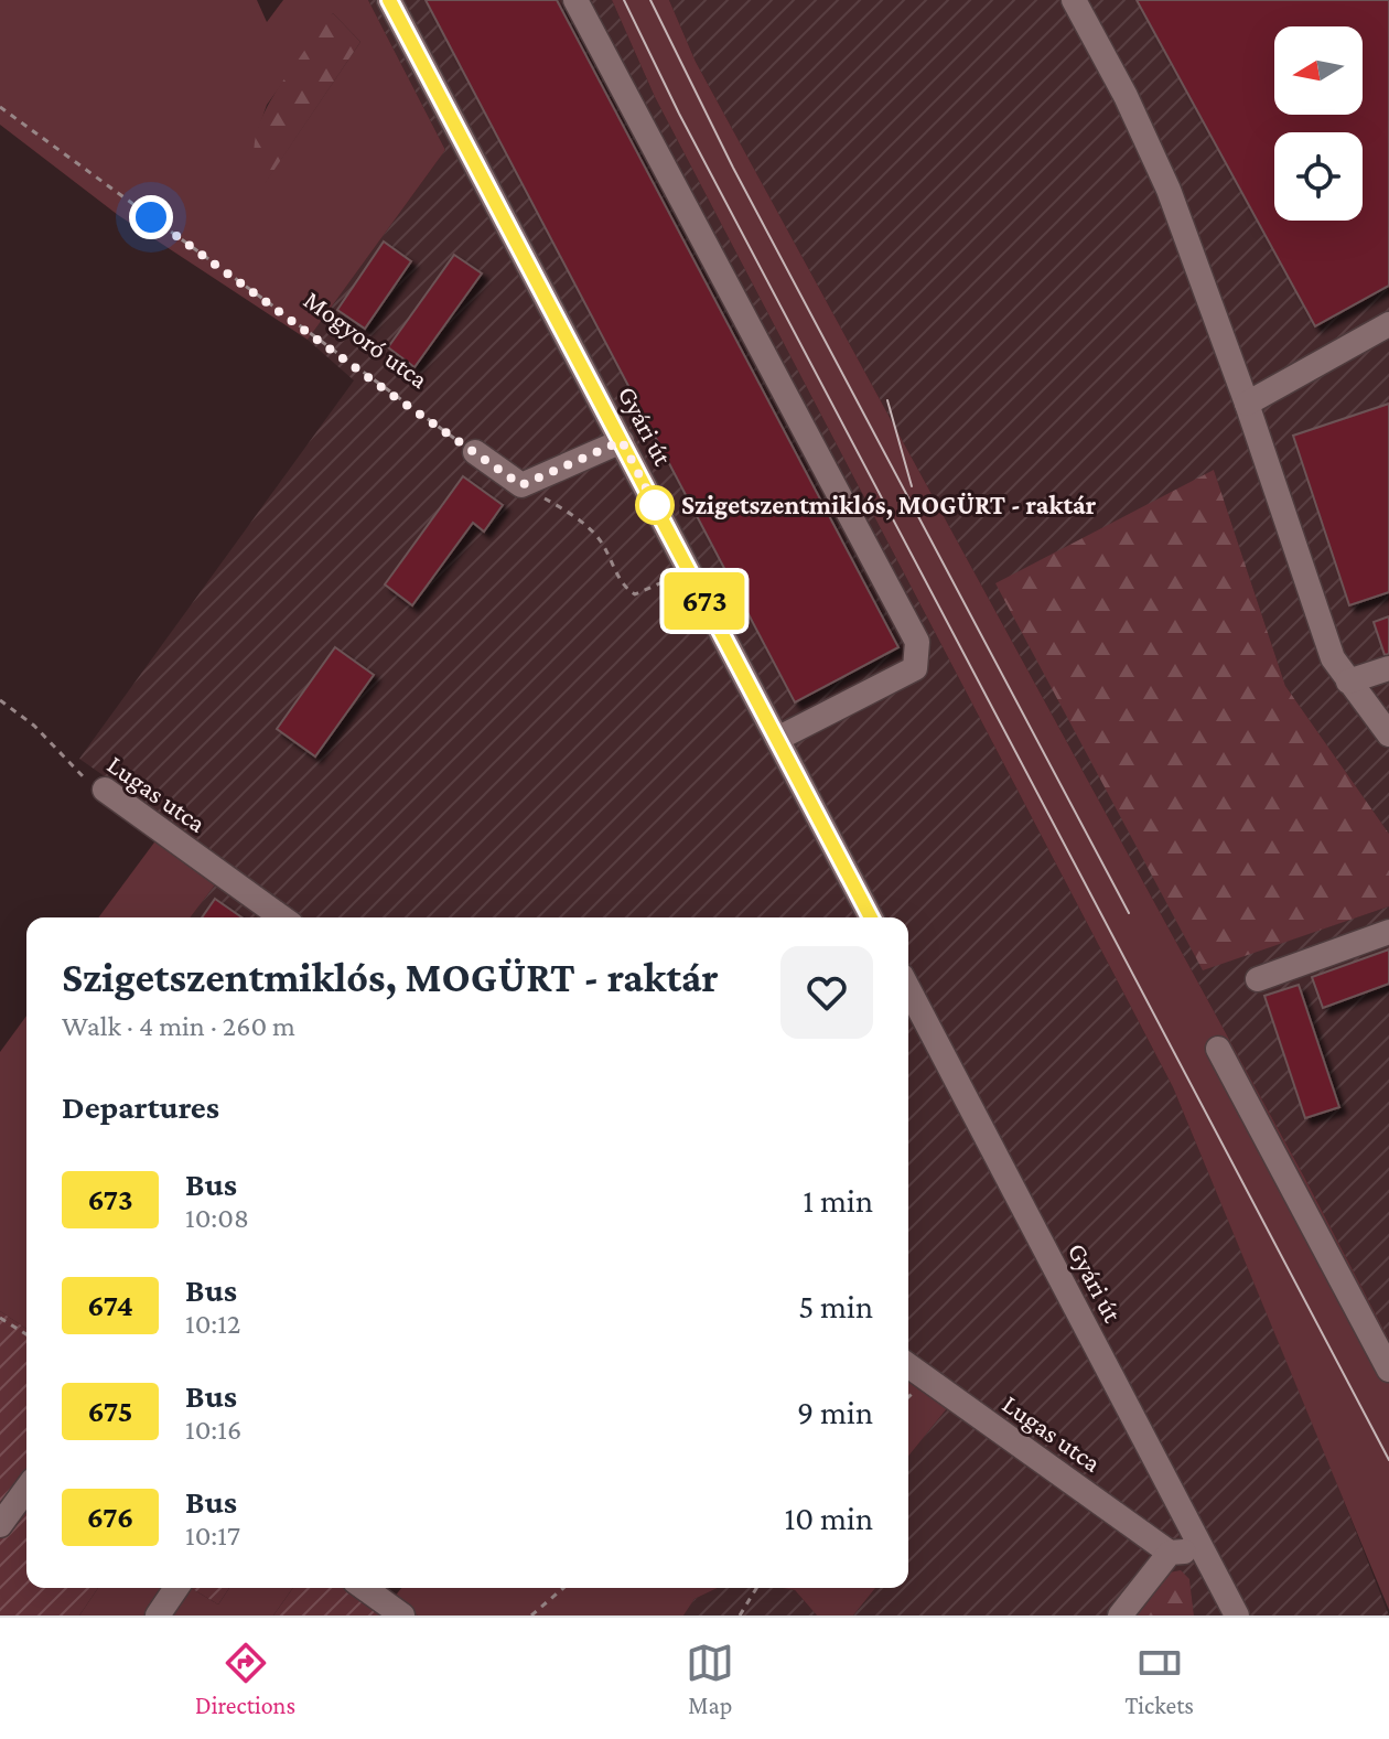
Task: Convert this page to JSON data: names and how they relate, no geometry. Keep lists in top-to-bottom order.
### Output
{
  "streets": {
    "street": ["Gyári út", "Lugas utca"],
    "path": ["Mogyoró utca"]
  },
  "places": ["Szigetszentmiklós, MOGÜRT - raktár"],
  "lines": ["bus line 673"],
  "north": "left",
  "page": {
    "on_map": "673",
    "heading": [
      ["Szigetszentmiklós, MOGÜRT - raktár", "Walk · 4 min · 260 m"],
      "Departures"
    ],
    "list": [
      {
        "mark": "673",
        "name": "Bus",
        "note": "10:08",
        "value": "1 min"
      },
      {
        "mark": "674",
        "name": "Bus",
        "note": "10:12",
        "value": "5 min"
      },
      {
        "mark": "675",
        "name": "Bus",
        "note": "10:16",
        "value": "9 min"
      },
      {
        "mark": "676",
        "name": "Bus",
        "note": "10:17",
        "value": "10 min"
      }
    ],
    "tabs": ["Directions", "Map", "Tickets"]
  }
}
